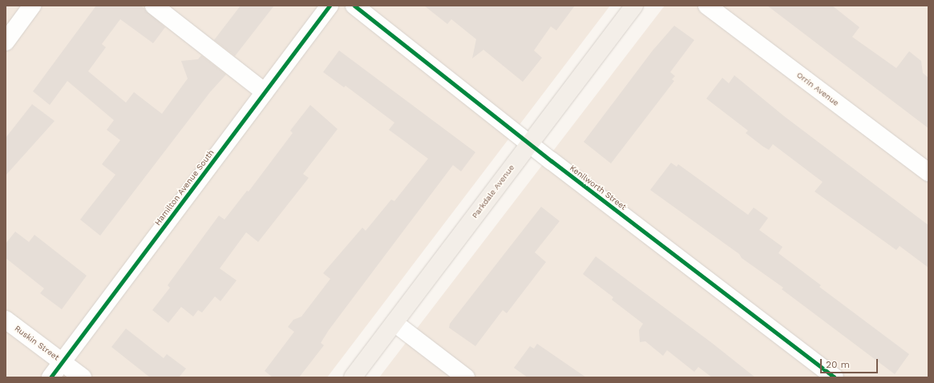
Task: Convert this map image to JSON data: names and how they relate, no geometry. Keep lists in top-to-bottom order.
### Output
{
  "streets": {
    "main road": ["Parkdale Avenue"],
    "street": [
      "Orrin Avenue",
      "Hamilton Avenue South",
      "Kenilworth Street",
      "Ruskin Street"
    ]
  },
  "crossings": [
    ["Hamilton Avenue South", "Ruskin Street"],
    ["Kenilworth Street", "Parkdale Avenue"]
  ],
  "scale_bar": "20 m"
}
